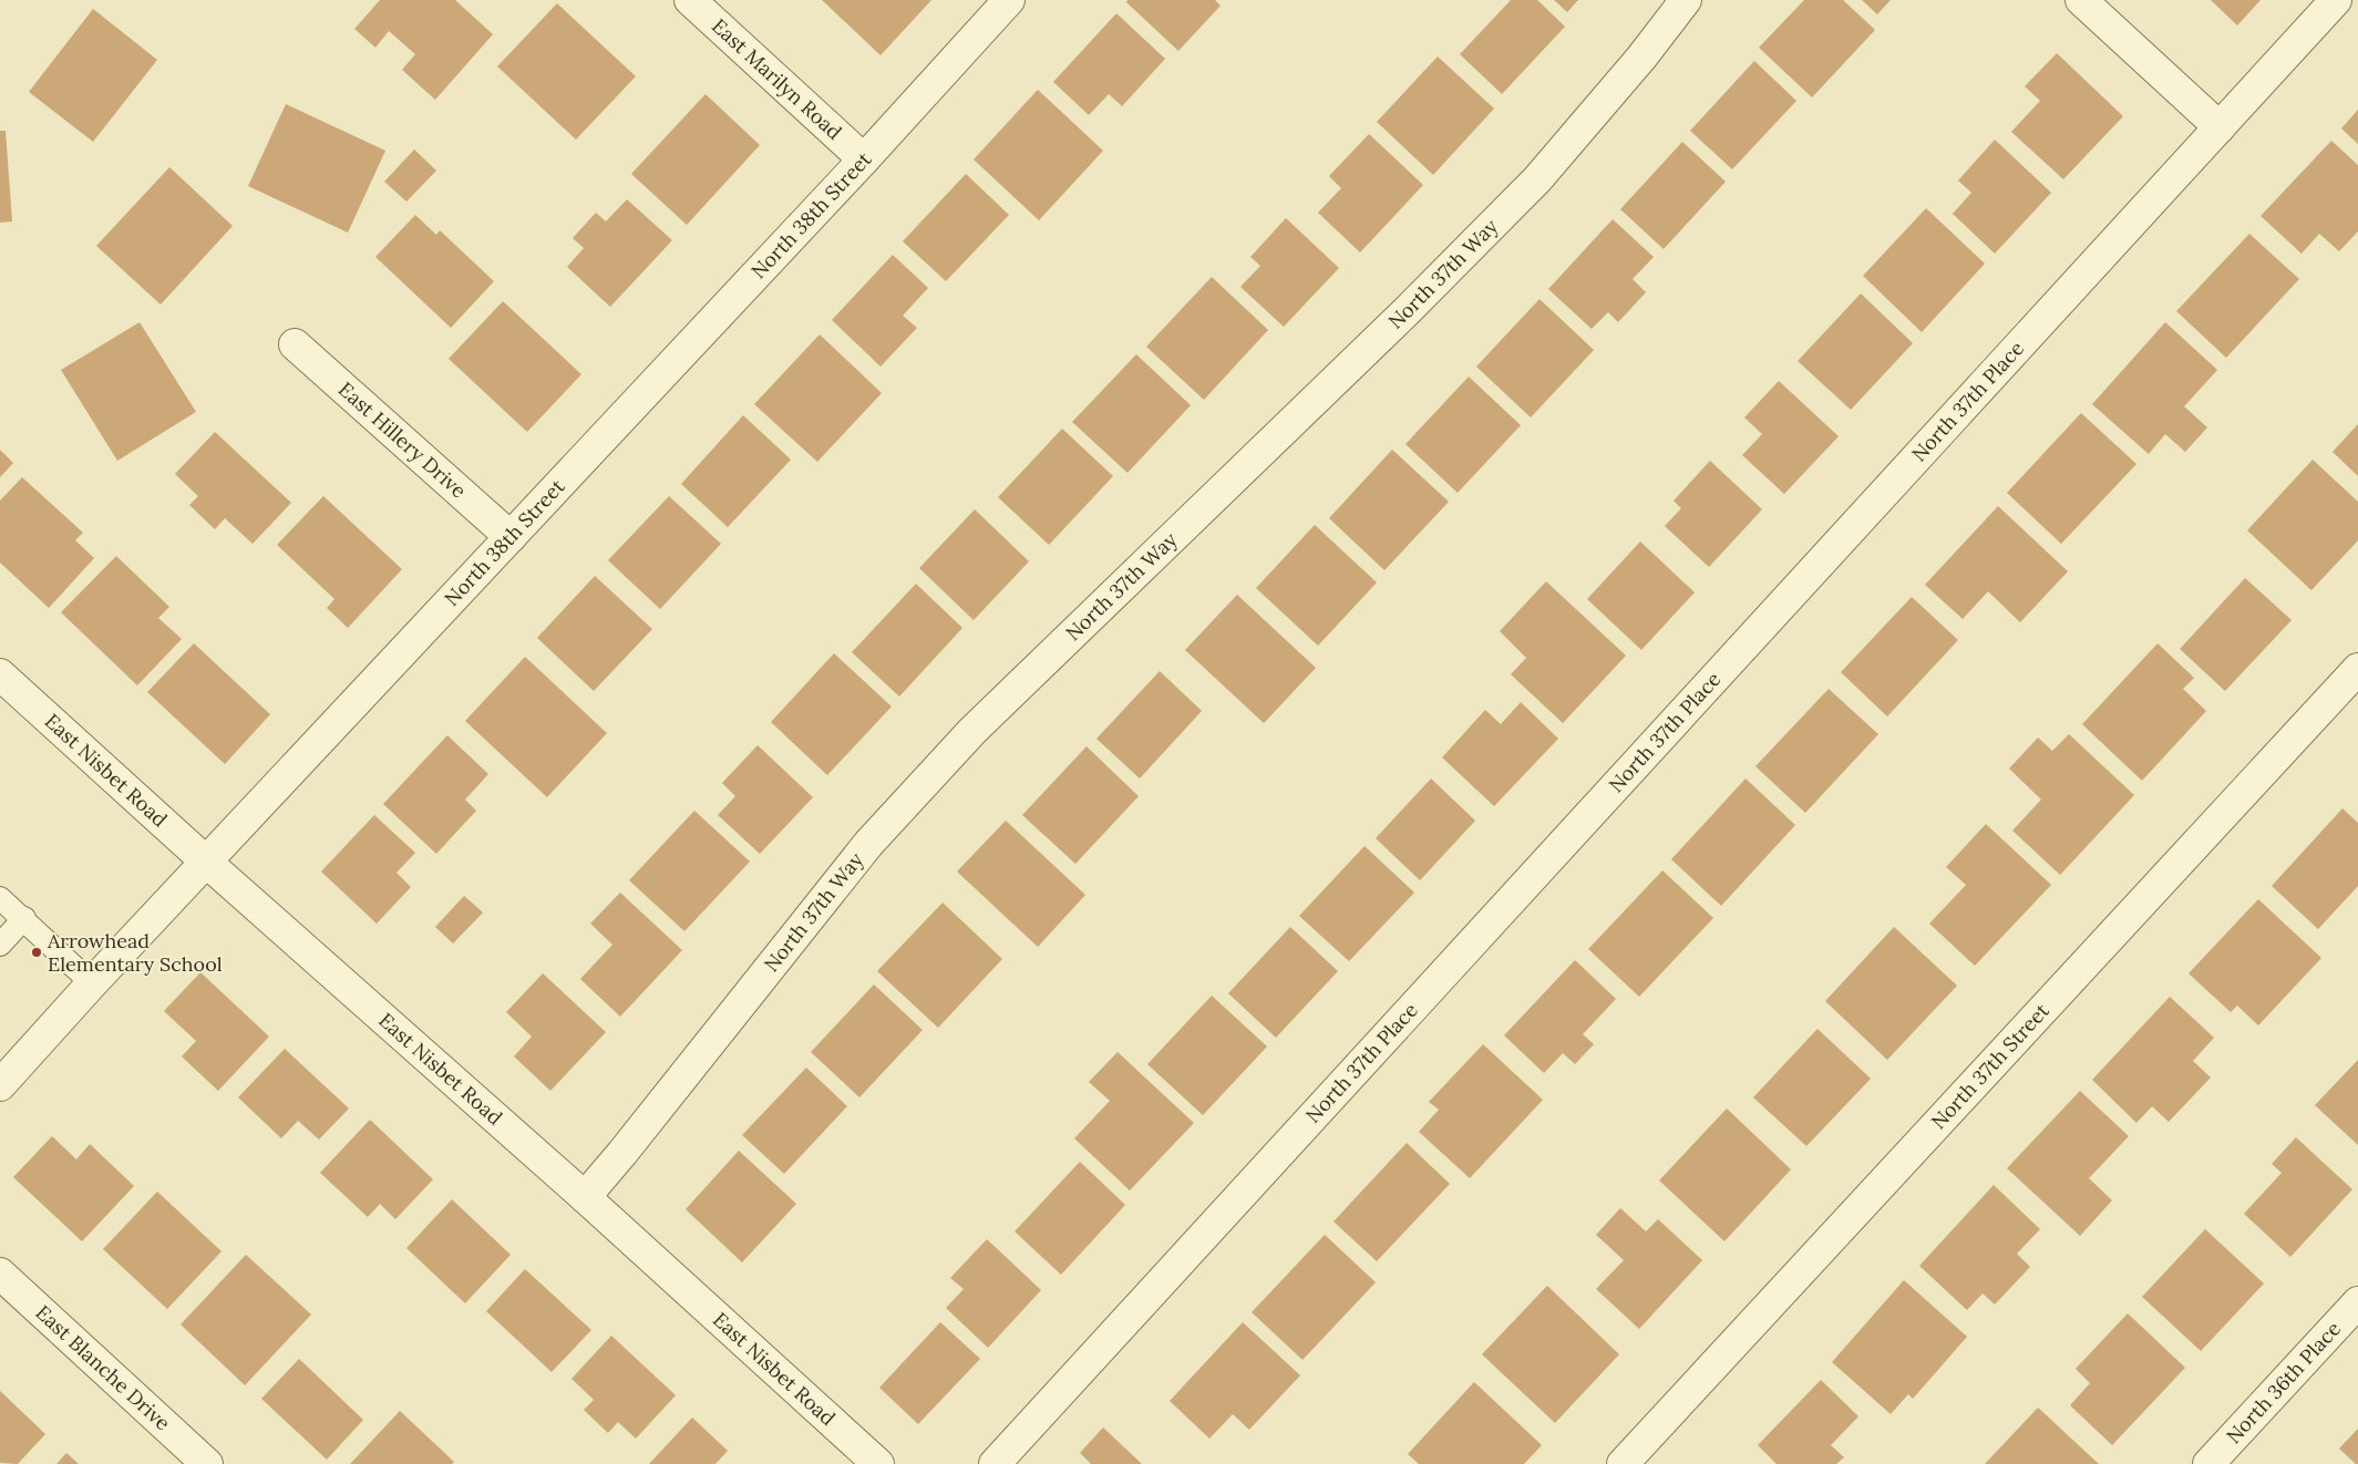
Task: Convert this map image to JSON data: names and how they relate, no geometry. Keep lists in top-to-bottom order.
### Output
{
  "streets": {
    "street": [
      "East Marilyn Road",
      "North 38th Street",
      "North 37th Way",
      "North 37th Place",
      "East Hillery Drive",
      "East Nisbet Road",
      "North 37th Street",
      "East Blanche Drive",
      "North 36th Place"
    ]
  },
  "crossings": [
    ["East Marilyn Road", "North 38th Street"],
    ["North 38th Street", "East Hillery Drive"],
    ["North 38th Street", "East Nisbet Road"],
    ["North 37th Way", "East Nisbet Road"]
  ],
  "places": ["Arrowhead Elementary School"]
}
